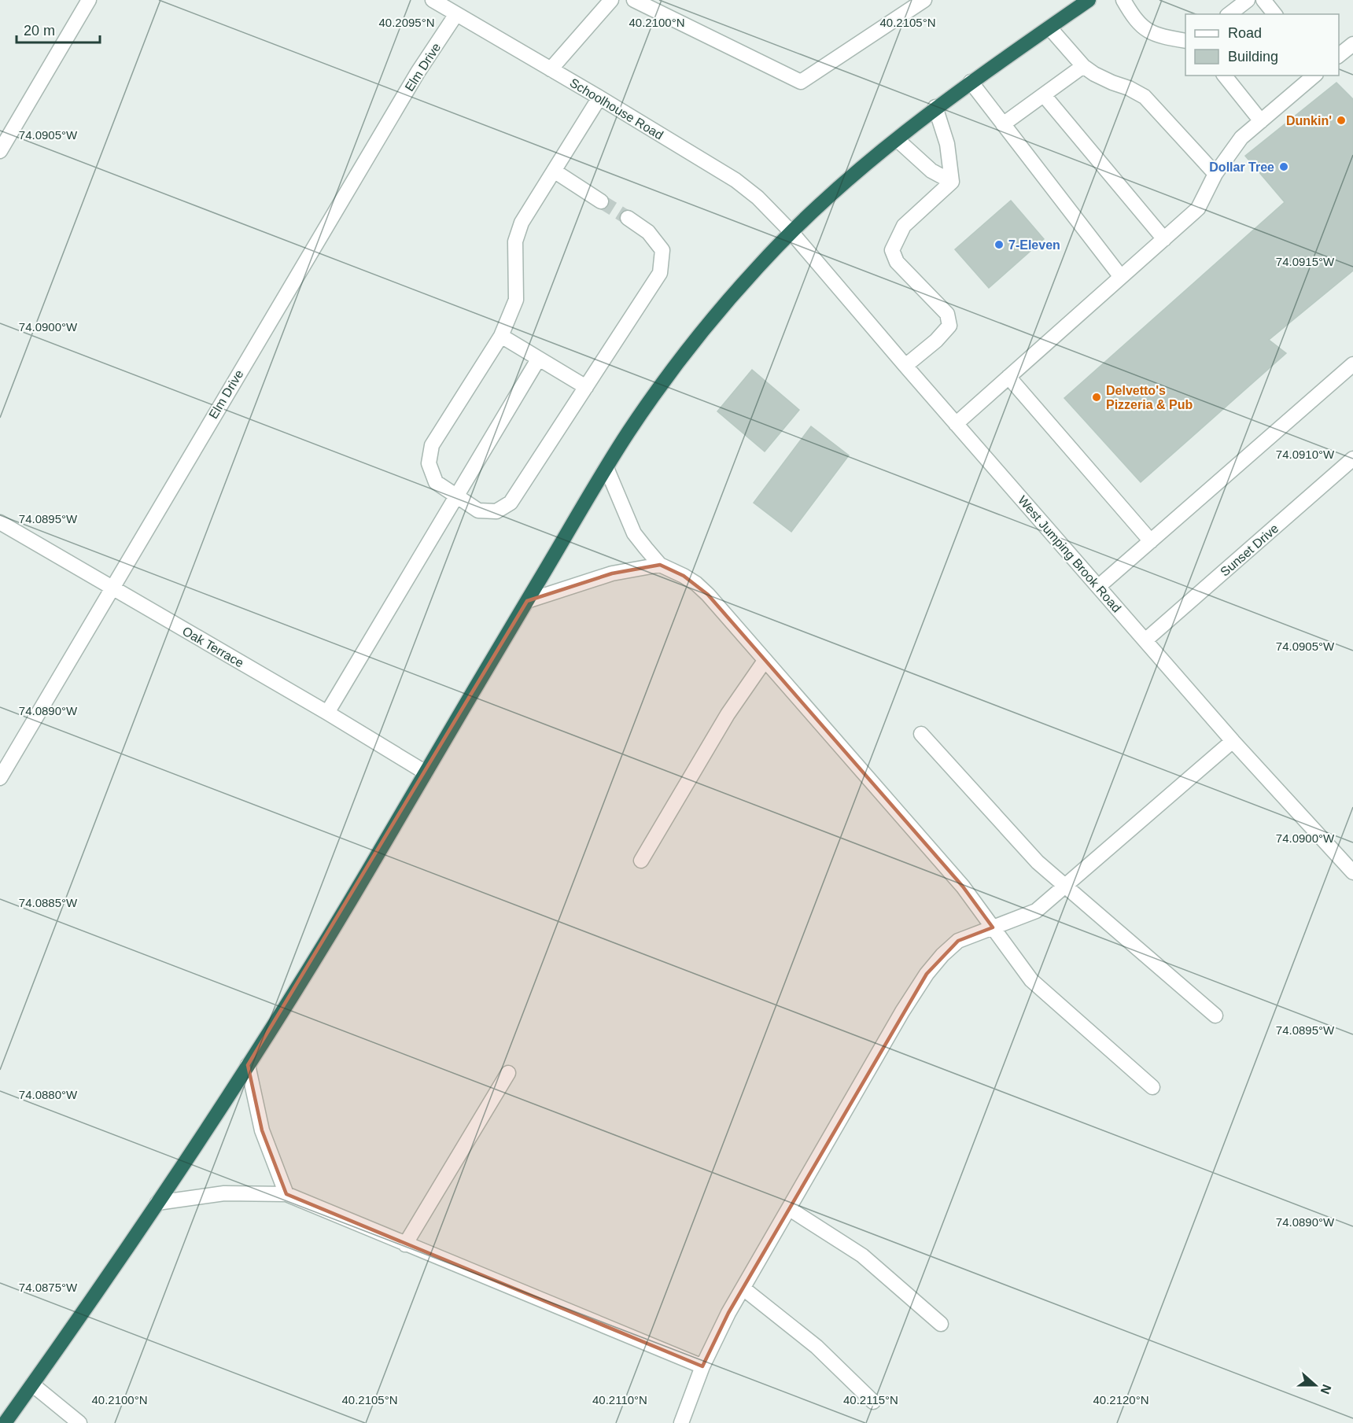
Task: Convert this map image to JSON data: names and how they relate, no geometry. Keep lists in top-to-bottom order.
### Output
{
  "streets": {
    "street": [
      "Elm Drive",
      "Schoolhouse Road",
      "Sunset Drive",
      "West Jumping Brook Road",
      "Oak Terrace"
    ]
  },
  "crossings": [
    ["Elm Drive", "Schoolhouse Road"],
    ["Elm Drive", "Oak Terrace"],
    ["Schoolhouse Road", "West Jumping Brook Road"],
    ["Sunset Drive", "West Jumping Brook Road"]
  ],
  "places": [
    "Dunkin'",
    "Dollar Tree",
    "7-Eleven",
    "Delvetto's Pizzeria & Pub"
  ],
  "legend": ["Road", "Building"],
  "scale_bar": "20 m",
  "north": "right",
  "coordinates": [
    "40.2095°N",
    "40.2100°N",
    "40.2105°N",
    "74.0905°W",
    "74.0915°W",
    "74.0900°W",
    "74.0910°W",
    "74.0895°W",
    "74.0890°W",
    "74.0885°W",
    "74.0880°W",
    "74.0875°W",
    "40.2110°N",
    "40.2115°N",
    "40.2120°N"
  ]
}
